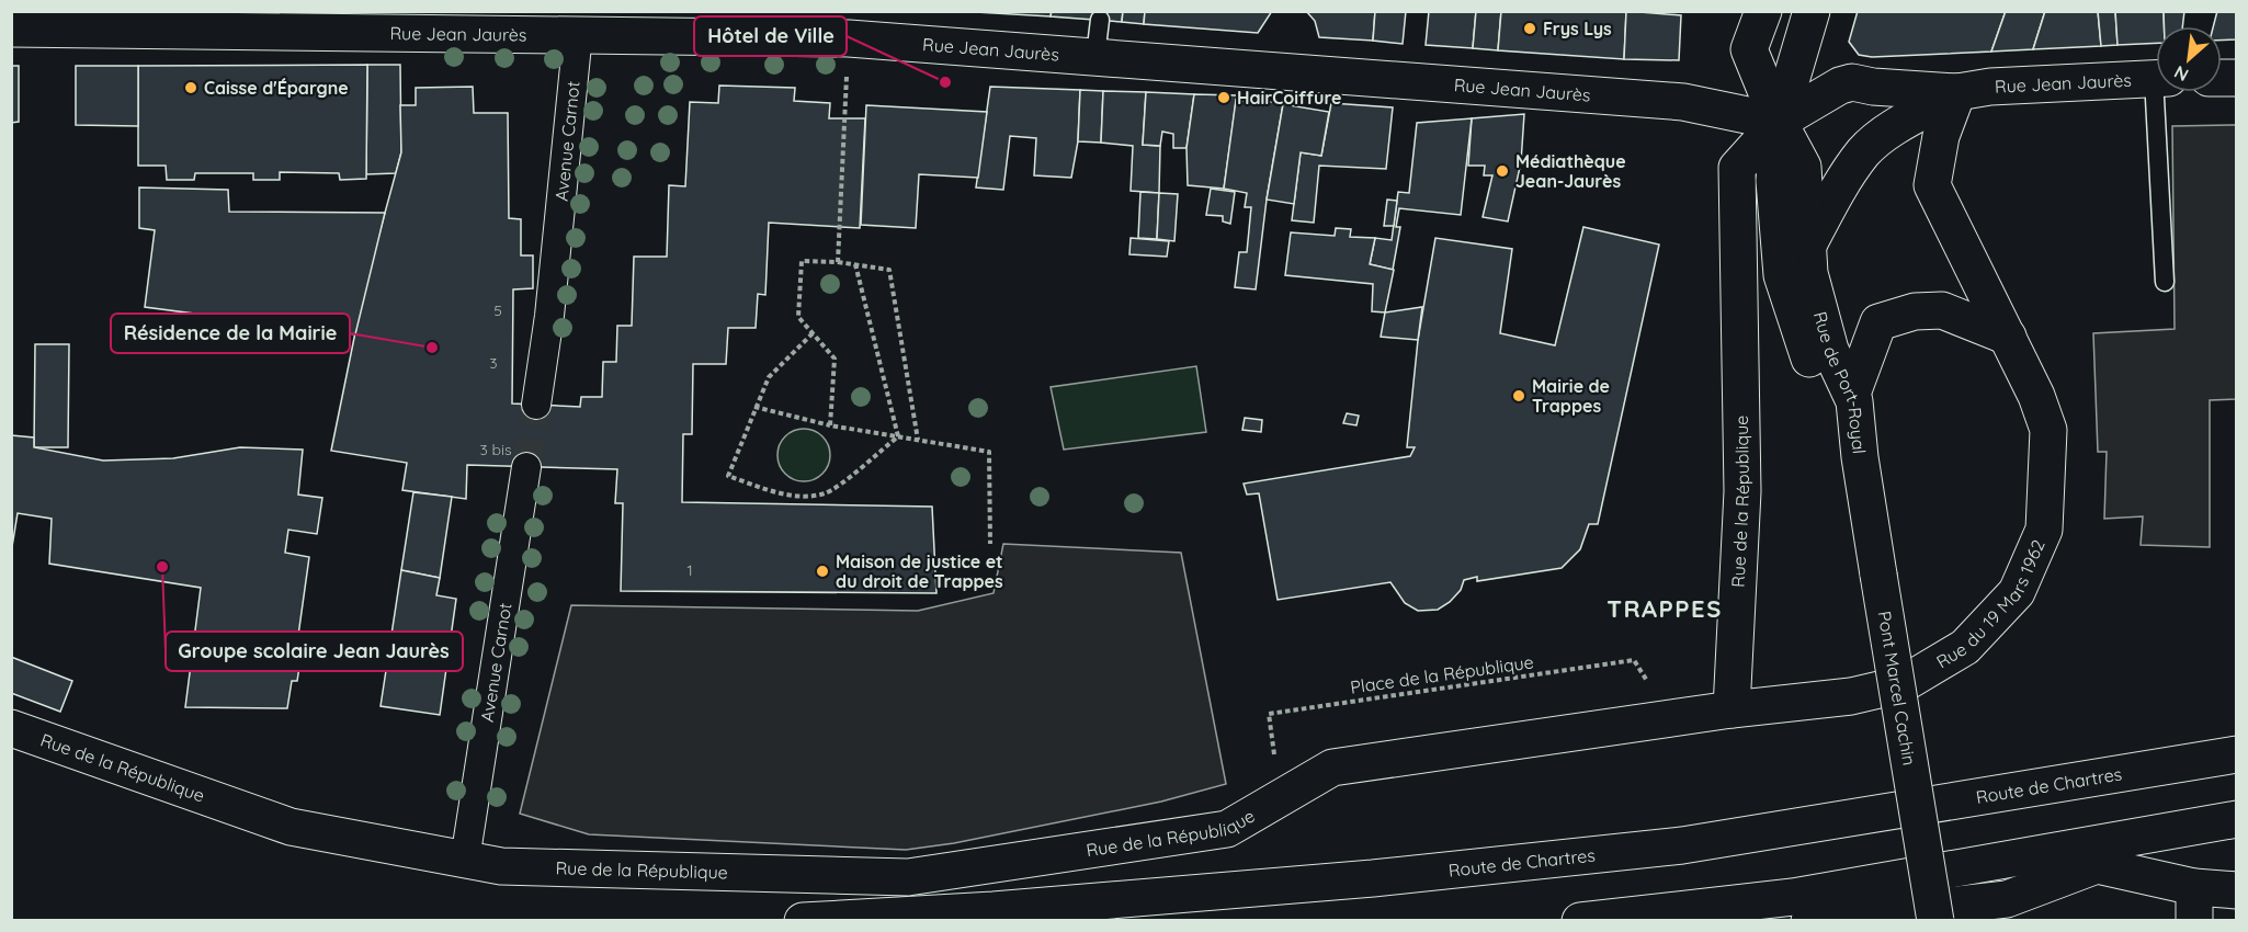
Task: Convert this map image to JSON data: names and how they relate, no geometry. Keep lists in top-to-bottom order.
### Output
{
  "streets": {
    "street": [
      "Rue Jean Jaurès",
      "Avenue Carnot",
      "Rue de Port-Royal",
      "Rue de la République",
      "Rue du 19 Mars 1962",
      "Pont Marcel Cachin",
      "Route de Chartres"
    ],
    "path": ["Place de la République"]
  },
  "crossings": [
    ["Rue Jean Jaurès", "Avenue Carnot"],
    ["Rue Jean Jaurès", "Rue de Port-Royal"],
    ["Rue Jean Jaurès", "Rue de la République"],
    ["Rue Jean Jaurès", "Rue du 19 Mars 1962"],
    ["Avenue Carnot", "Rue de la République"],
    ["Rue de Port-Royal", "Rue de la République"],
    ["Rue de Port-Royal", "Pont Marcel Cachin"],
    ["Rue de la République", "Rue du 19 Mars 1962"],
    ["Rue de la République", "Place de la République"]
  ],
  "districts": ["TRAPPES"],
  "places": [
    "Frys Lys",
    "Hôtel de Ville",
    "Caisse d'Épargne",
    "HairCoiffure",
    "Médiathèque Jean-Jaurès",
    "Résidence de la Mairie",
    "Mairie de Trappes",
    "Groupe scolaire Jean Jaurès",
    "Maison de justice et du droit de Trappes"
  ],
  "house_numbers": [
    "5",
    "3",
    "3 bis",
    "1"
  ],
  "north": "bottom left"
}
